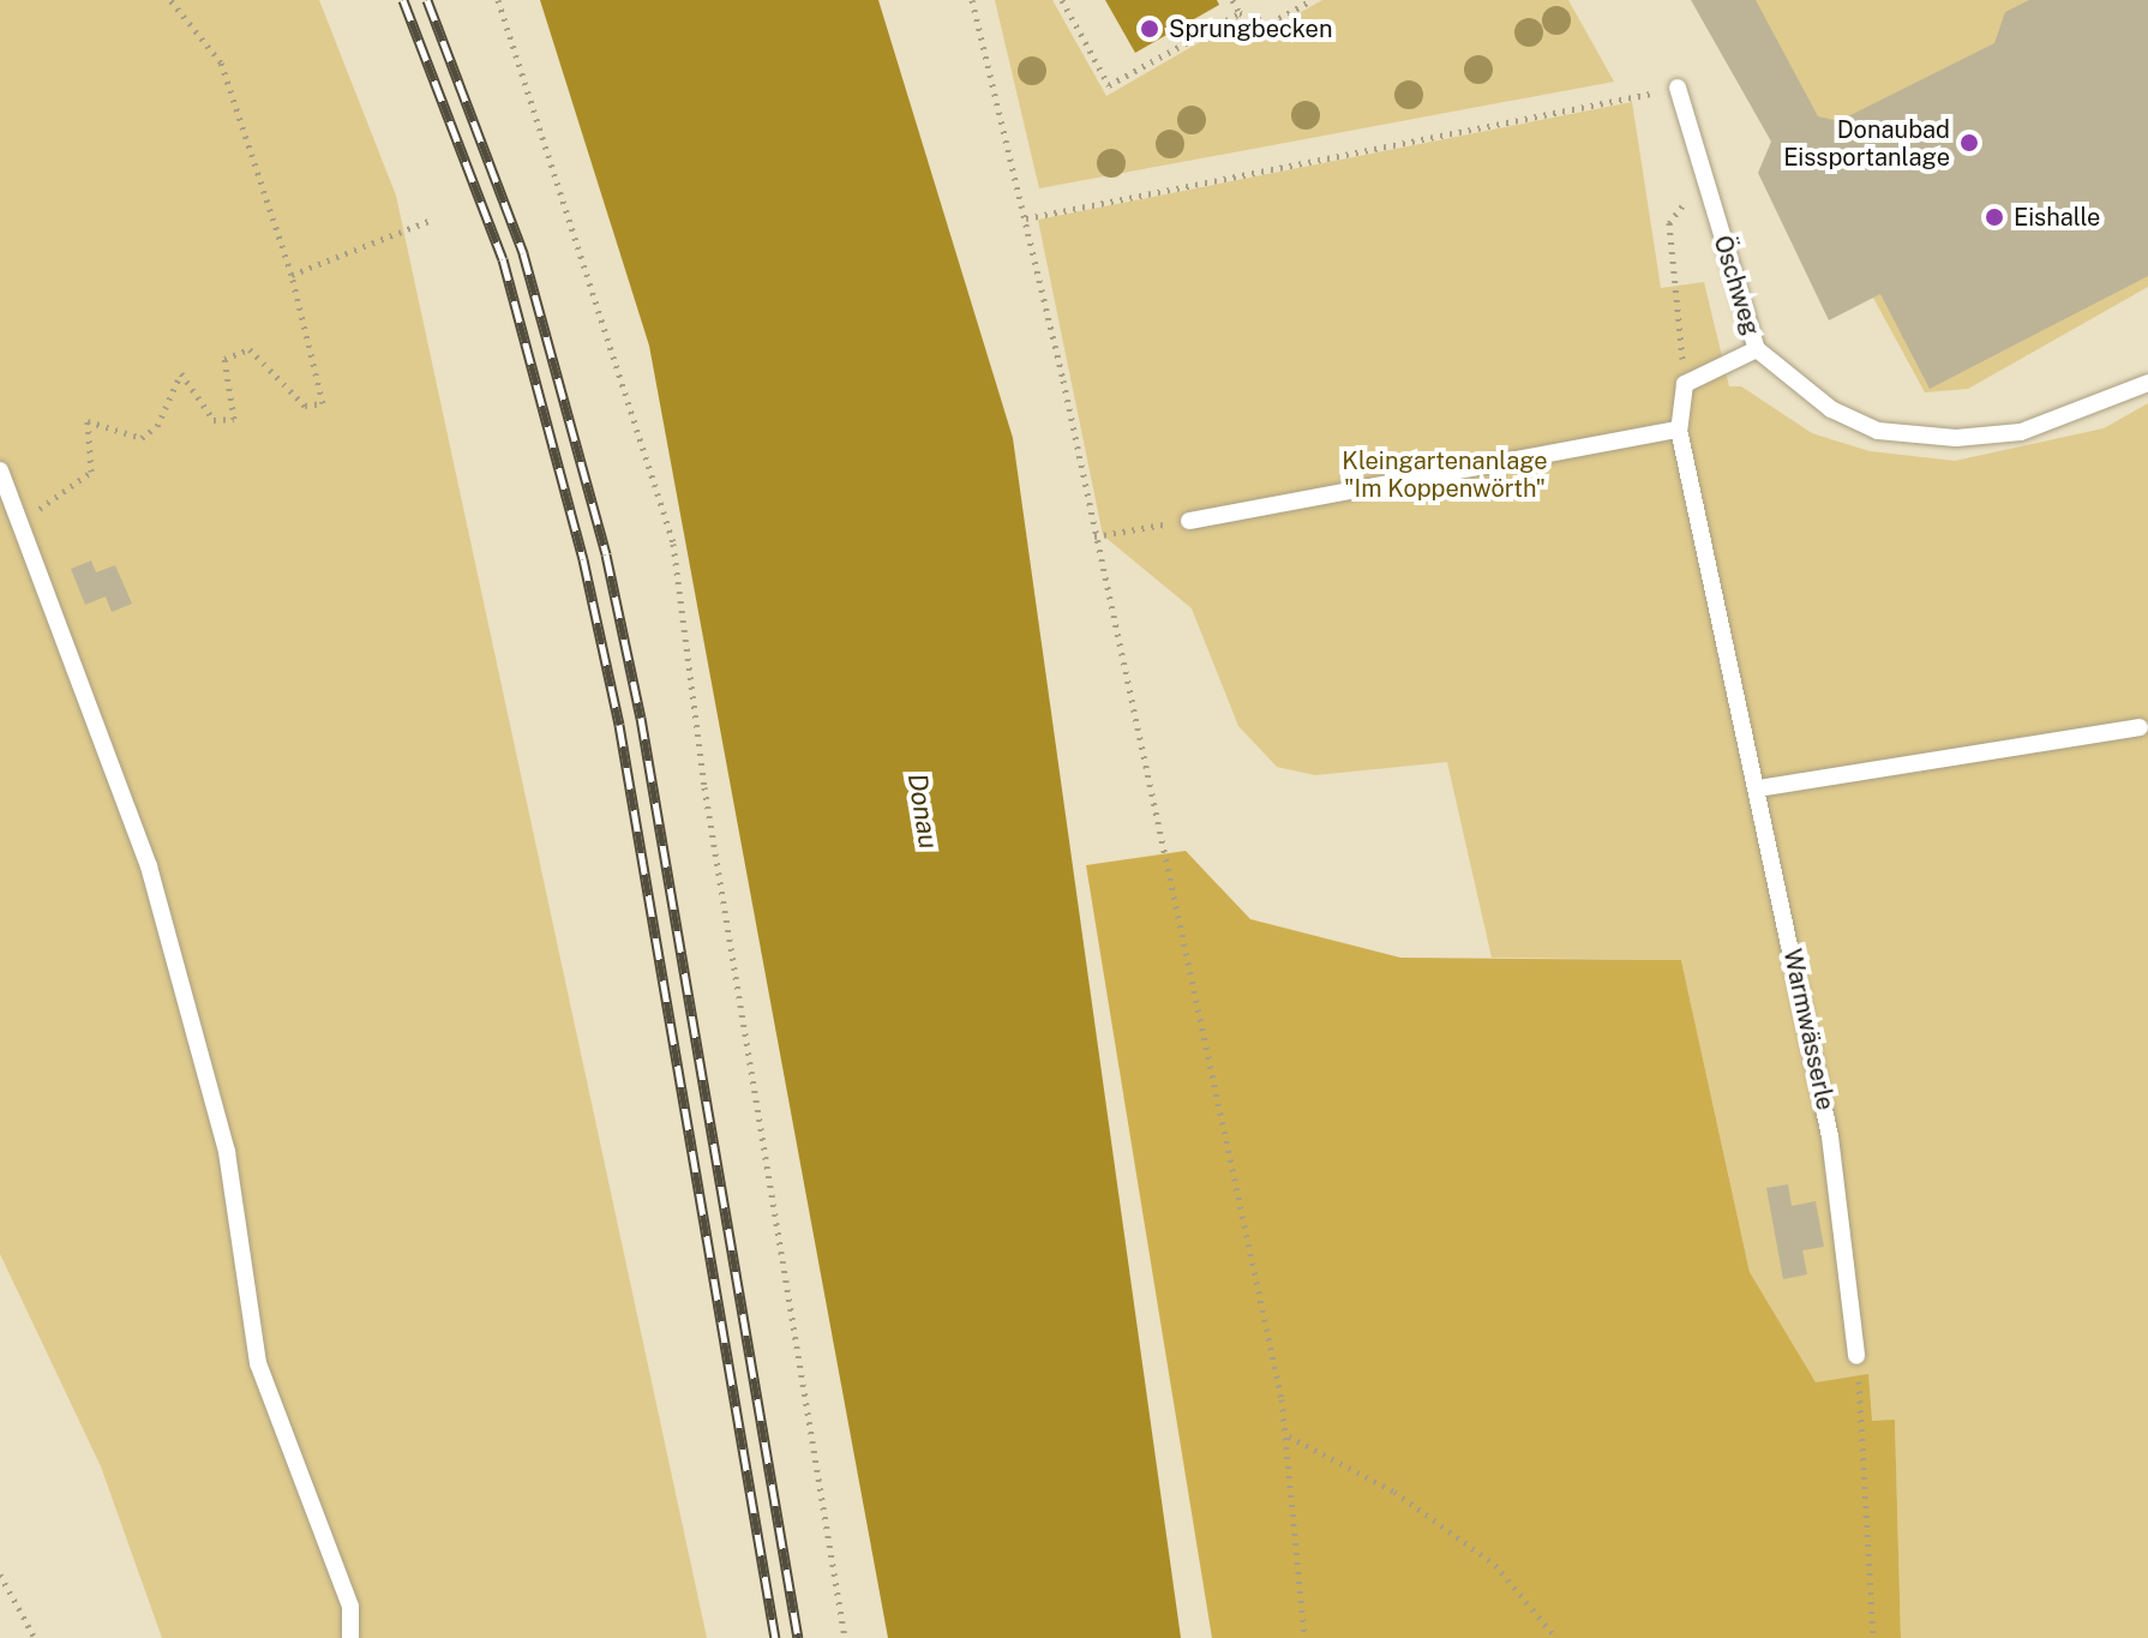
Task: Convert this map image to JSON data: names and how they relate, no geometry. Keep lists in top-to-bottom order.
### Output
{
  "streets": {
    "lane": ["Öschweg", "Warmwässerle"]
  },
  "water": ["Donau"],
  "parks": ["Kleingartenanlage \"Im Koppenwörth\""],
  "places": ["Sprungbecken", "Donaubad Eissportanlage", "Eishalle"]
}
